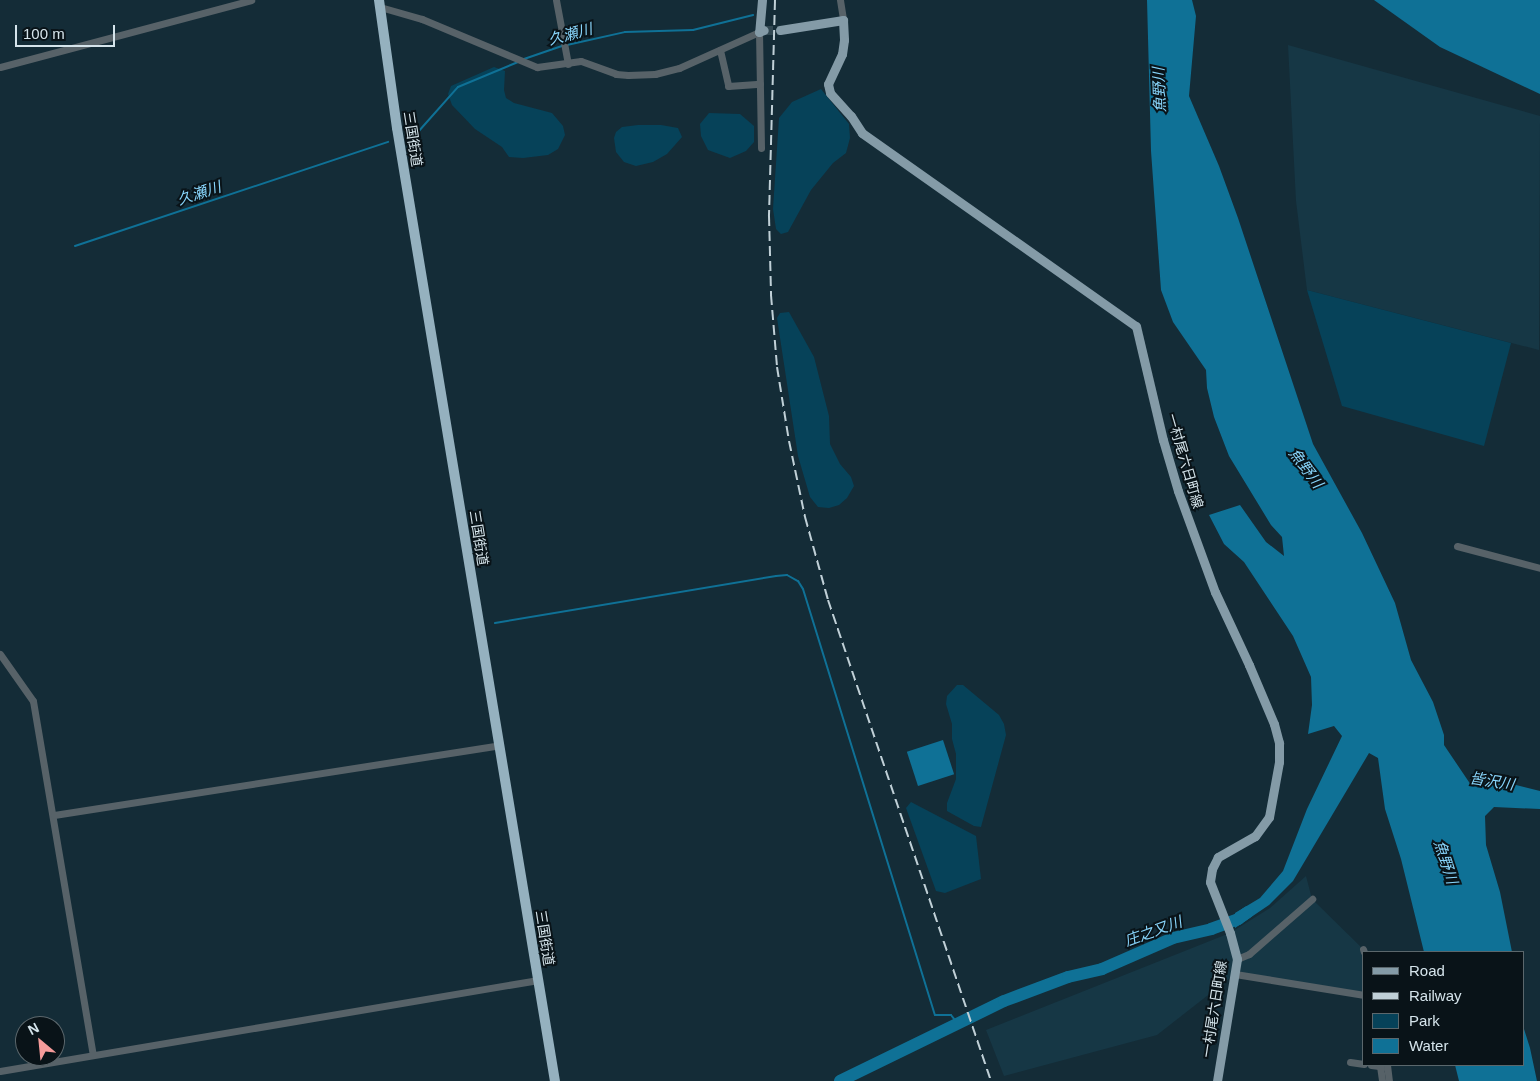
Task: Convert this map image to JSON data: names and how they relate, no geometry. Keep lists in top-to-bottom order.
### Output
{
  "streets": {
    "highway": ["三国街道"],
    "main road": ["一村尾六日町線"]
  },
  "water": [
    "久瀬川",
    "魚野川",
    "皆沢川",
    "庄之又川"
  ],
  "legend": [
    "Road",
    "Railway",
    "Park",
    "Water"
  ],
  "scale_bar": "100 m",
  "north": "top left"
}
